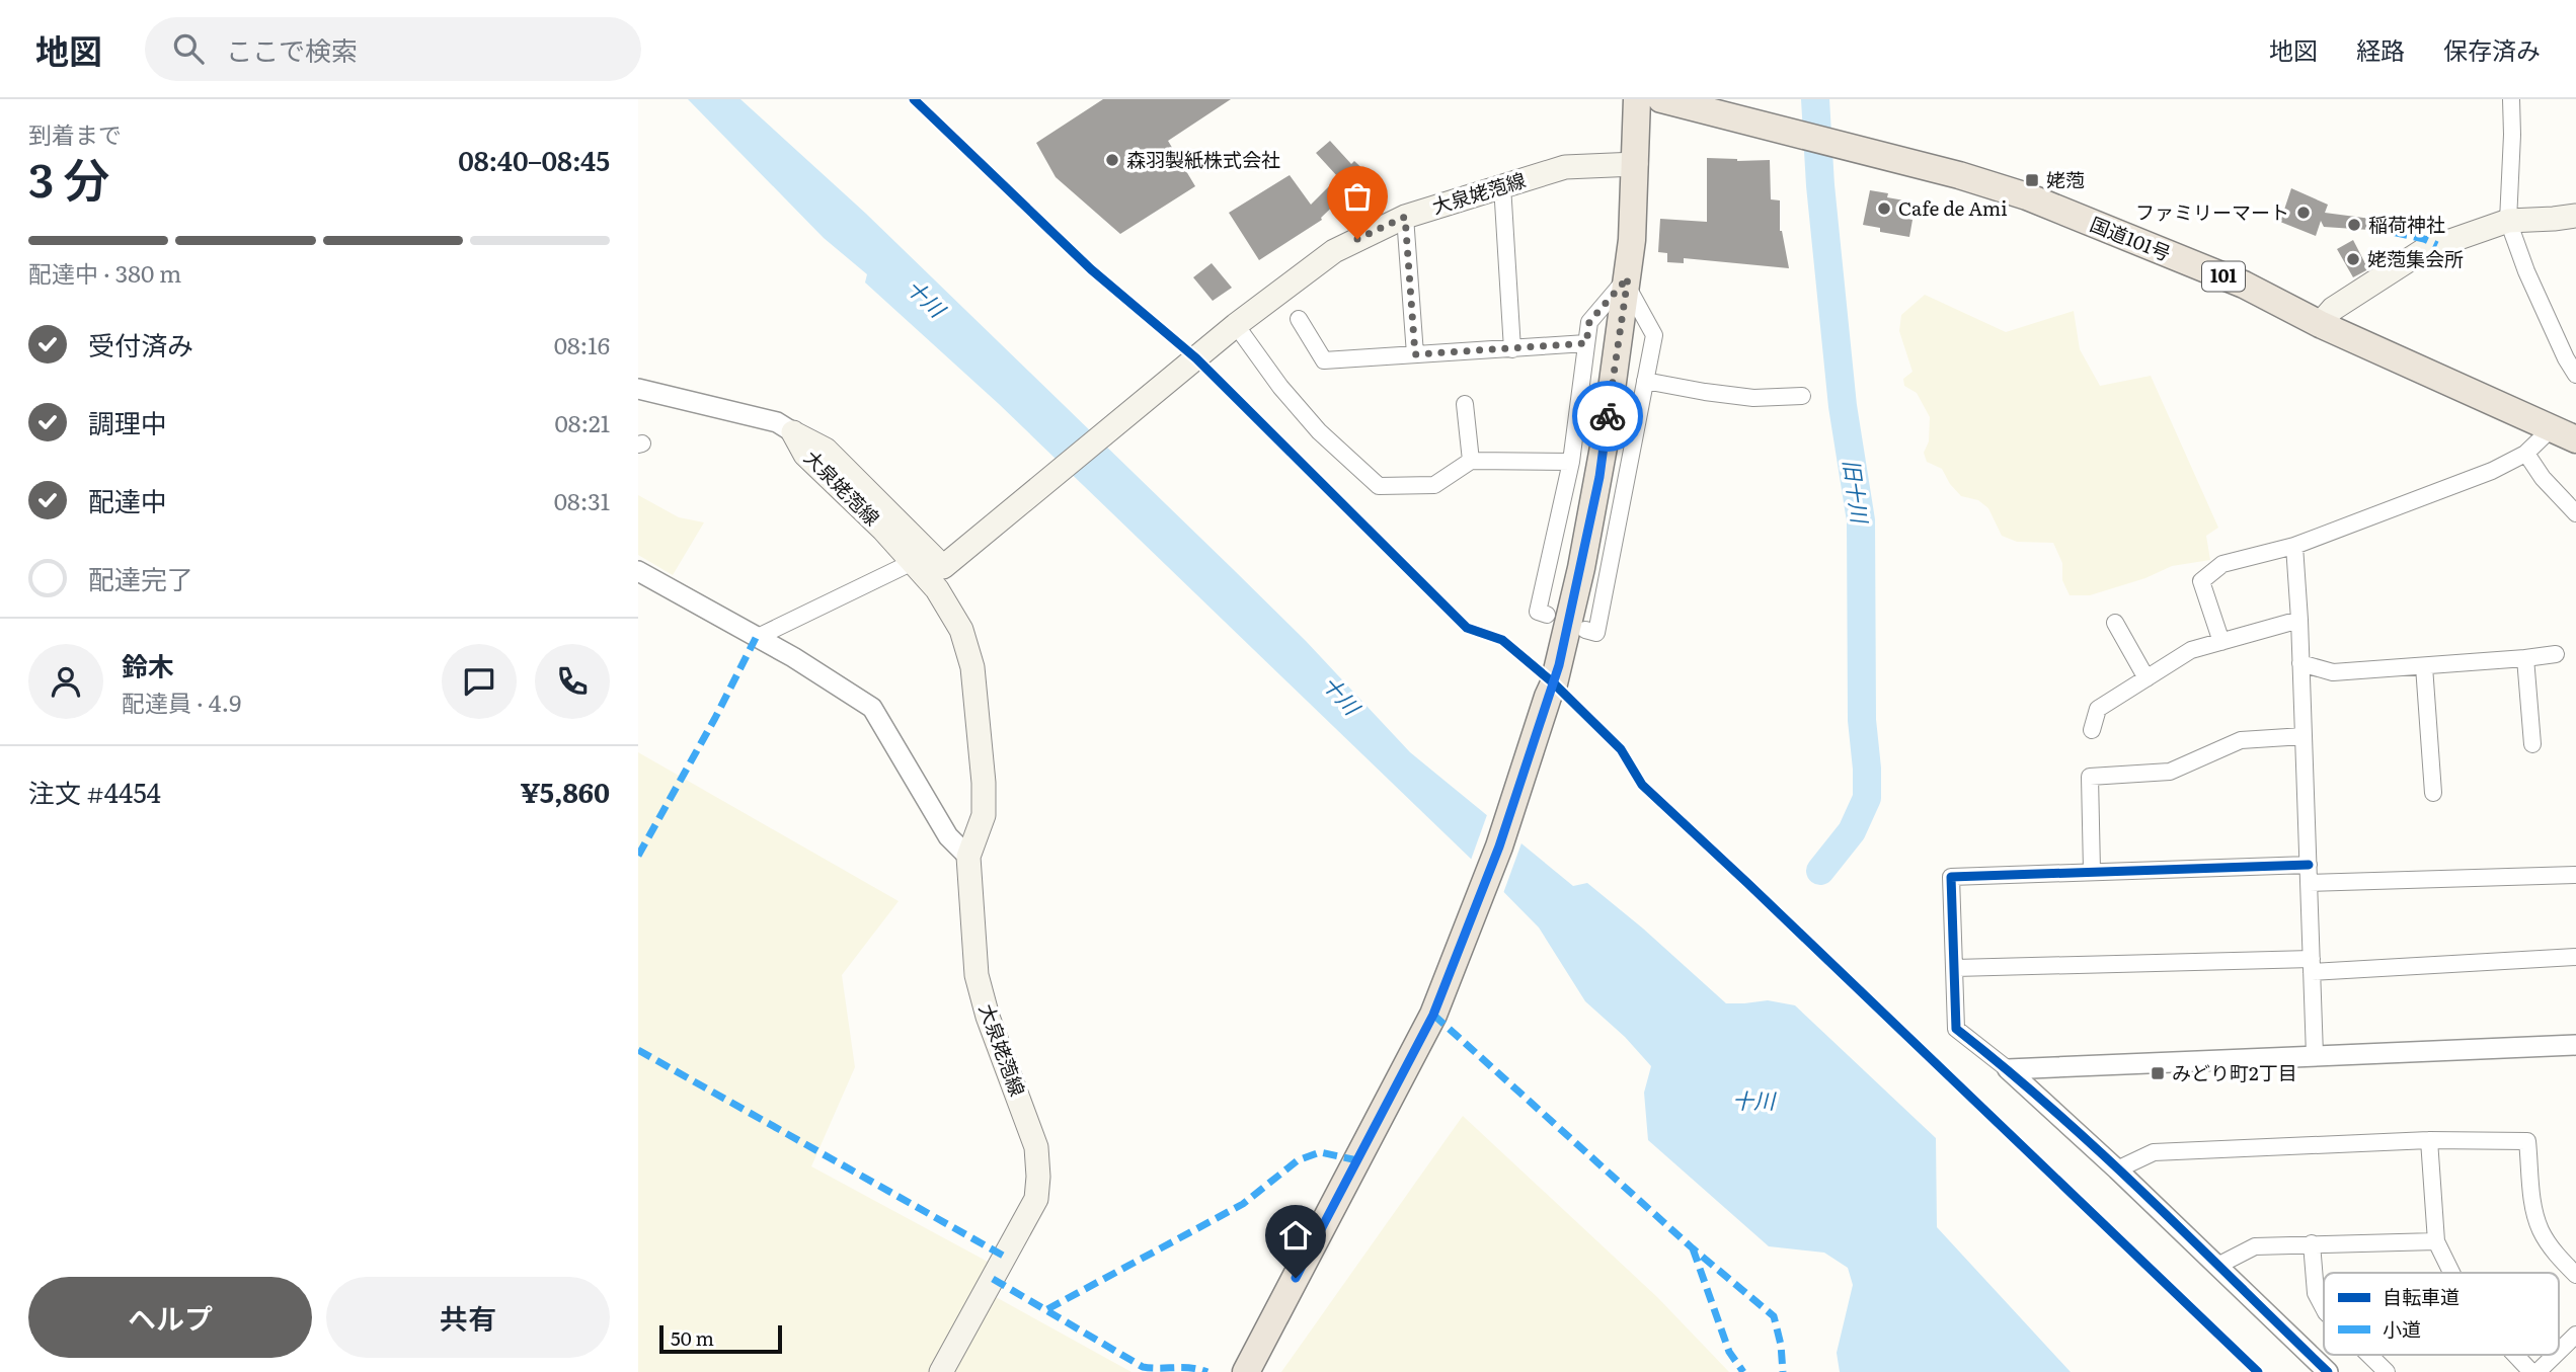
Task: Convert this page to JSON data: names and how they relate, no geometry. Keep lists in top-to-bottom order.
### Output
{
  "streets": {
    "highway": ["国道101号", "101"],
    "main road": ["大泉姥萢線"]
  },
  "water": ["十川", "旧十川"],
  "places": {
    "other": [
      "森羽製紙株式会社",
      "Cafe de Ami",
      "ファミリーマート",
      "稲荷神社",
      "姥萢集会所"
    ],
    "transit": ["姥萢", "みどり町2丁目"]
  },
  "legend": ["自転車道", "小道"],
  "scale_bar": "50 m",
  "page": {
    "header": "地図",
    "search": "ここで検索",
    "nav": ["地図", "経路", "保存済み"],
    "heading": ["3 分", "到着まで", "08:40–08:45"],
    "panel": [
      "鈴木",
      "配達員 · 4.9",
      "注文 #4454",
      "¥5,860"
    ],
    "bar": "配達中 · 380 m",
    "list": [
      ["受付済み", "08:16"],
      ["調理中", "08:21"],
      ["配達中", "08:31"],
      "配達完了"
    ],
    "buttons": ["ヘルプ", "共有"],
    "scale": "50 m"
  }
}
